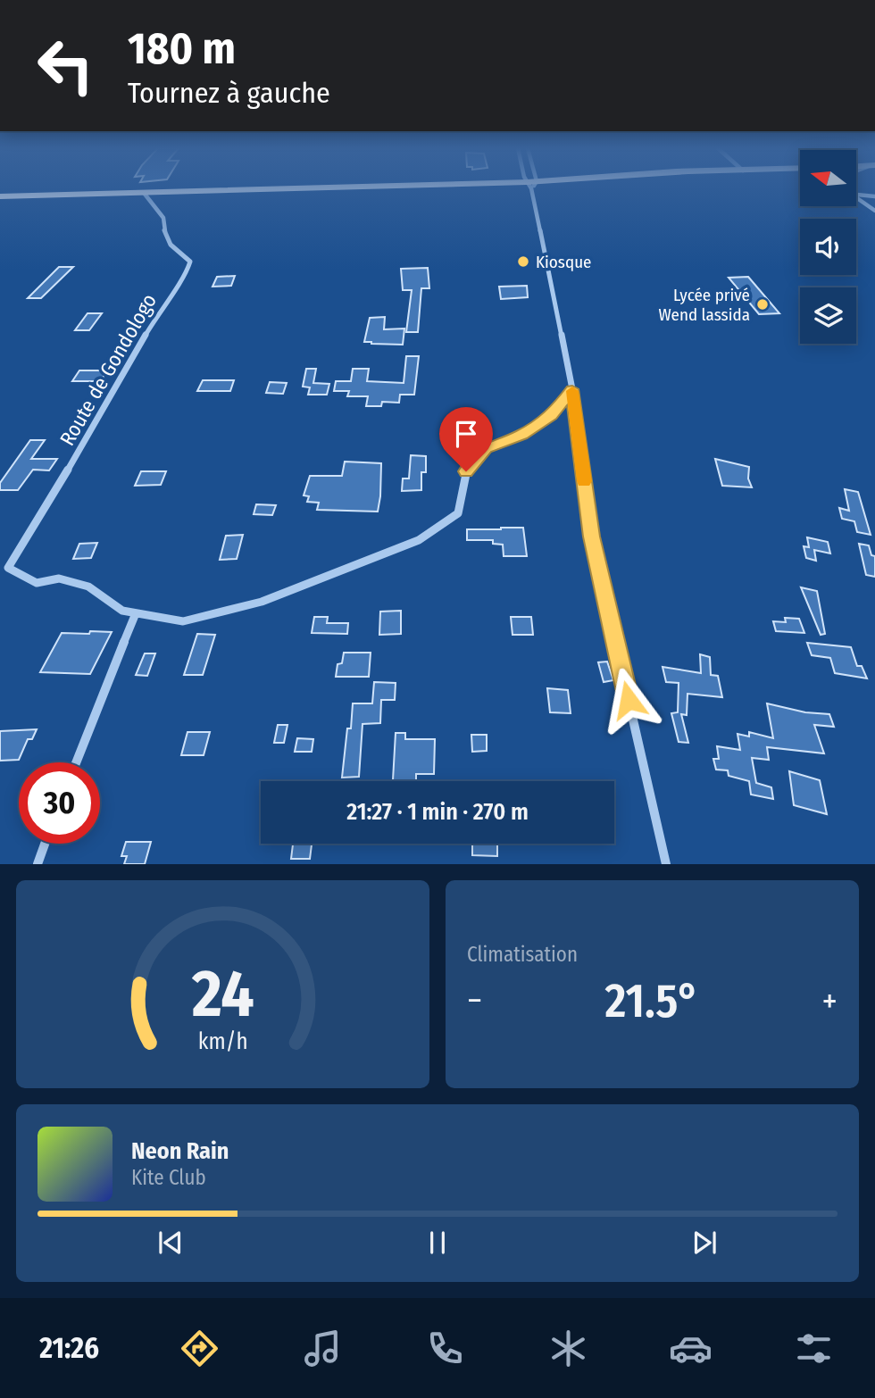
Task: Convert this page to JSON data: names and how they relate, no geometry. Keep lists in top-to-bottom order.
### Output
{
  "streets": {
    "street": ["Route de Gondologo"]
  },
  "places": ["Kiosque", "Lycée privé Wend lassida"],
  "north": "left",
  "page": {
    "turn": ["180 m", "Tournez à gauche"],
    "limit": "30",
    "trip": "21:27 · 1 min · 270 m",
    "tile": "Climatisation",
    "heat": ["−", "21.5°", "+"],
    "song": ["Neon Rain", "Kite Club"],
    "tabs": "21:26",
    "gauge": ["24", "km/h"]
  }
}
